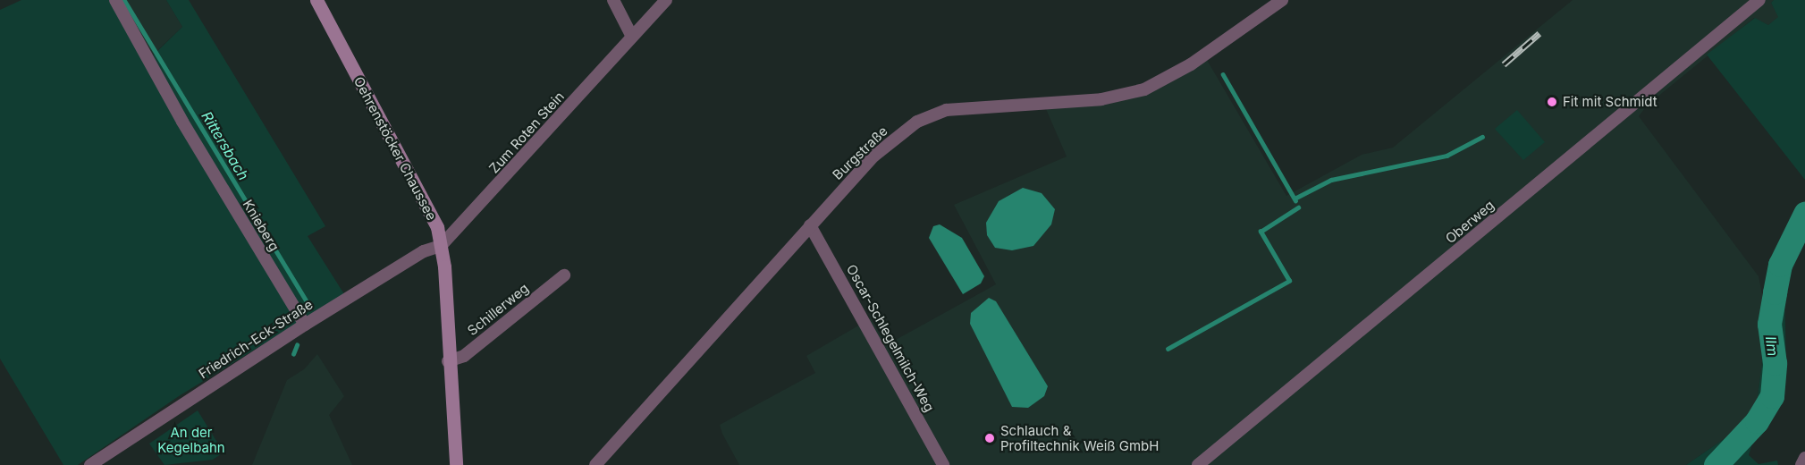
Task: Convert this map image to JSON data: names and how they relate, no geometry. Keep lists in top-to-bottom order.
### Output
{
  "streets": {
    "street": [
      "Zum Roten Stein",
      "Oehrenstöcker Chaussee",
      "Burgstraße",
      "Oberweg",
      "Knieberg",
      "Schillerweg",
      "Oscar-Schlegelmilch-Weg",
      "Friedrich-Eck-Straße"
    ]
  },
  "crossings": [
    ["Zum Roten Stein", "Oehrenstöcker Chaussee"],
    ["Zum Roten Stein", "Friedrich-Eck-Straße"],
    ["Oehrenstöcker Chaussee", "Schillerweg"],
    ["Oehrenstöcker Chaussee", "Friedrich-Eck-Straße"],
    ["Burgstraße", "Oscar-Schlegelmilch-Weg"],
    ["Knieberg", "Friedrich-Eck-Straße"]
  ],
  "water": ["Rittersbach", "Ilm"],
  "parks": ["An der Kegelbahn"],
  "places": ["Fit mit Schmidt", "Schlauch & Profiltechnik Weiß GmbH"]
}
